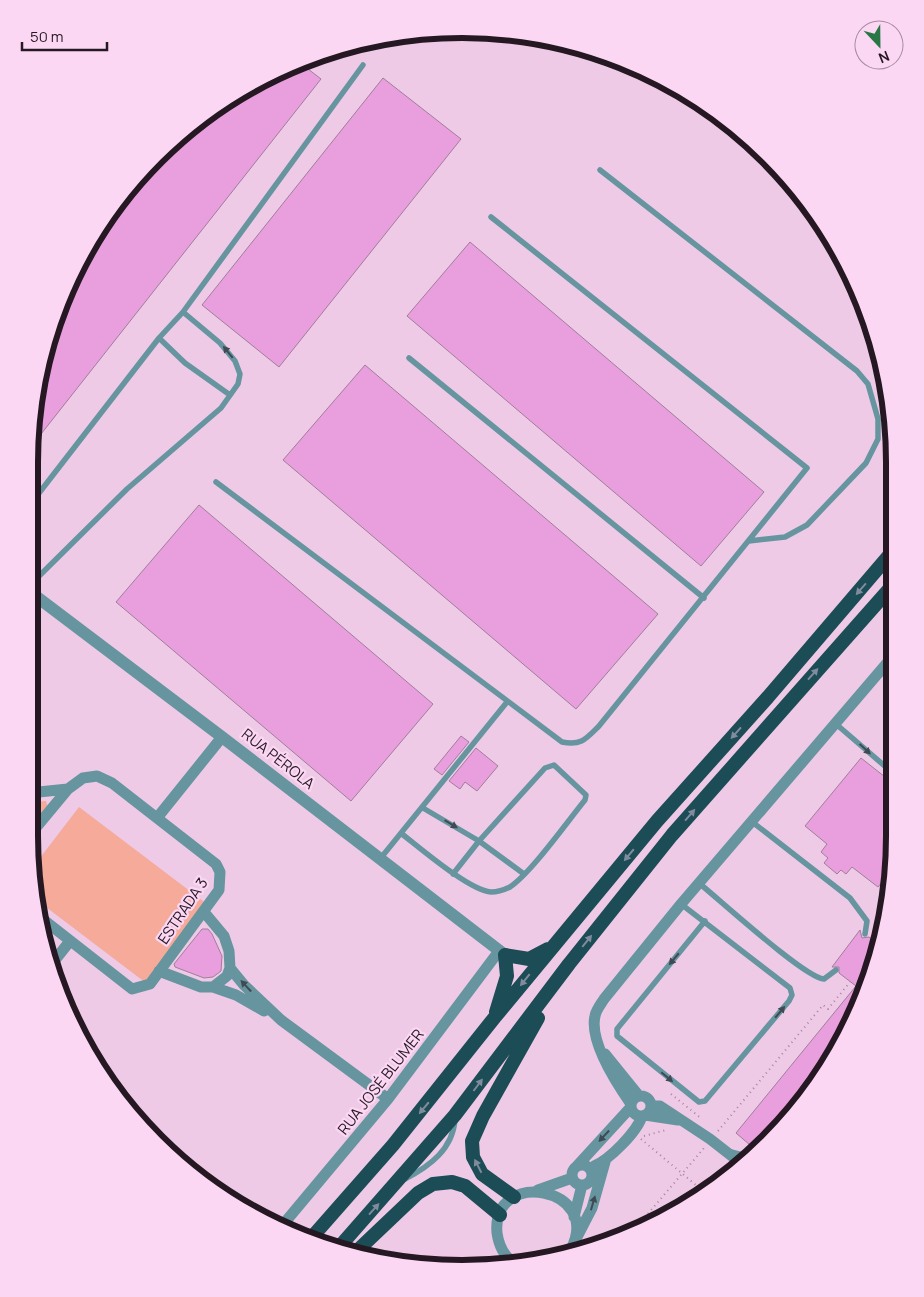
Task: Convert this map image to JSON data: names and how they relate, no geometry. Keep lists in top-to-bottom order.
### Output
{
  "streets": {
    "street": ["RUA PÉROLA", "ESTRADA 3", "RUA JOSÉ BLUMER"]
  },
  "crossings": [
    ["RUA PÉROLA", "RUA JOSÉ BLUMER"]
  ],
  "scale_bar": "50 m",
  "north": "bottom"
}
